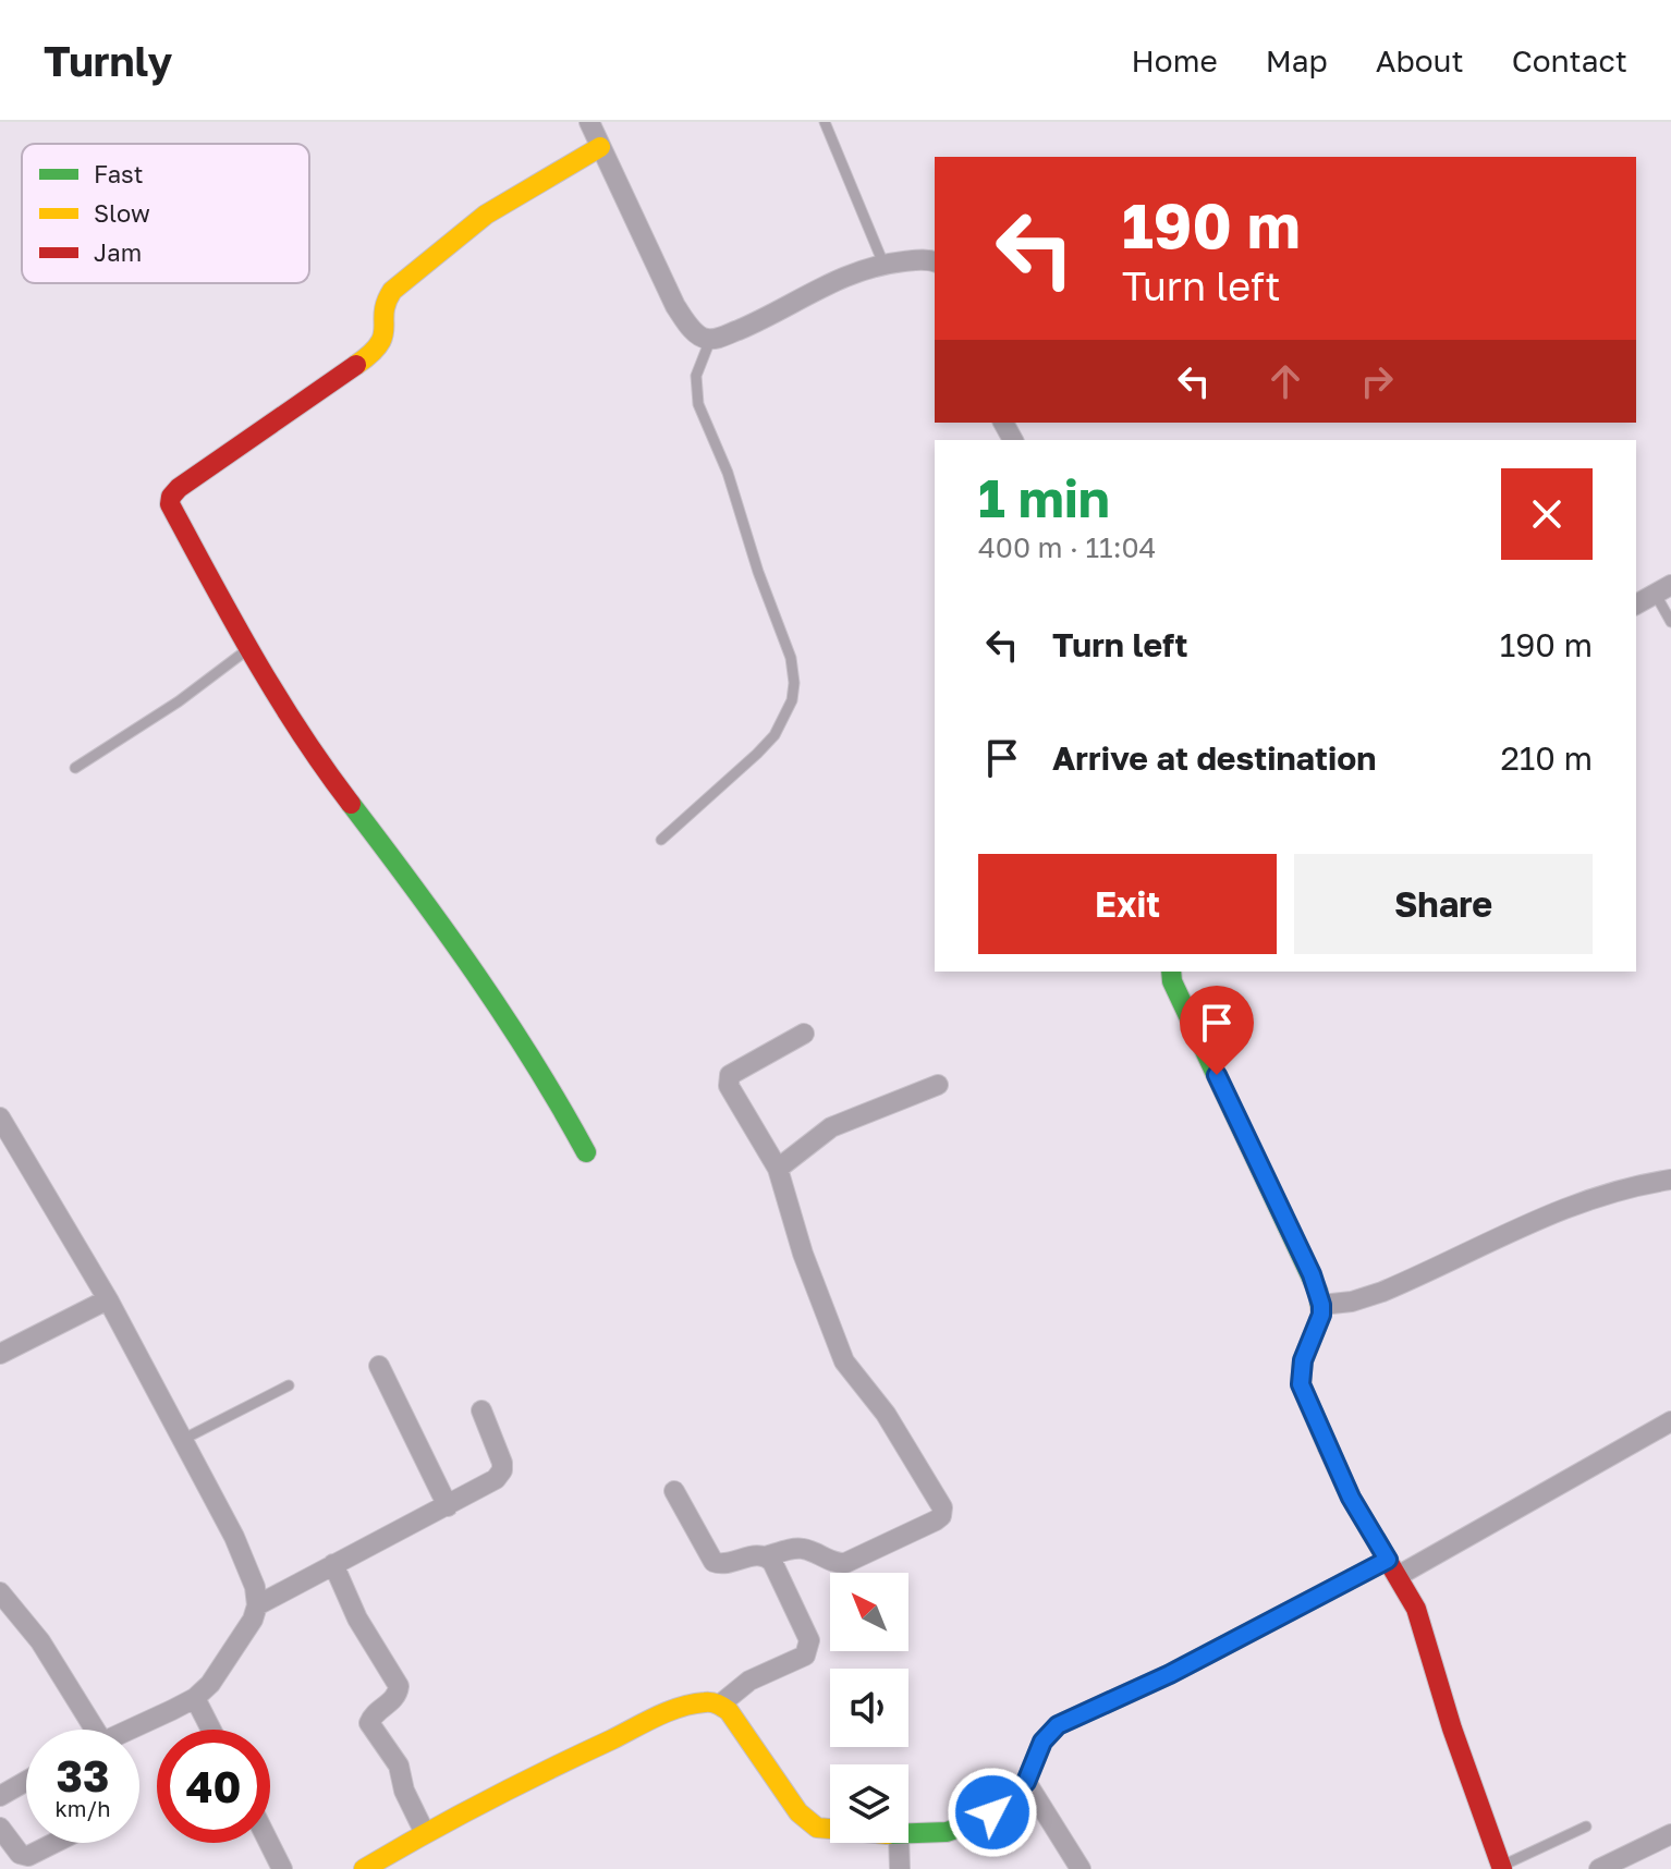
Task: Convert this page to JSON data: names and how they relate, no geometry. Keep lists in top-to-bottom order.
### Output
{
  "legend": ["Fast", "Slow", "Jam"],
  "north": "top left",
  "page": {
    "header": "Turnly",
    "nav": [
      "Home",
      "Map",
      "About",
      "Contact"
    ],
    "turn": ["190 m", "Turn left"],
    "heading": ["1 min", "400 m · 11:04"],
    "list": [
      {
        "name": "Turn left",
        "value": "190 m"
      },
      {
        "name": "Arrive at destination",
        "value": "210 m"
      }
    ],
    "buttons": ["Exit", "Share"],
    "speed": "33 km/h",
    "limit": "40"
  }
}
